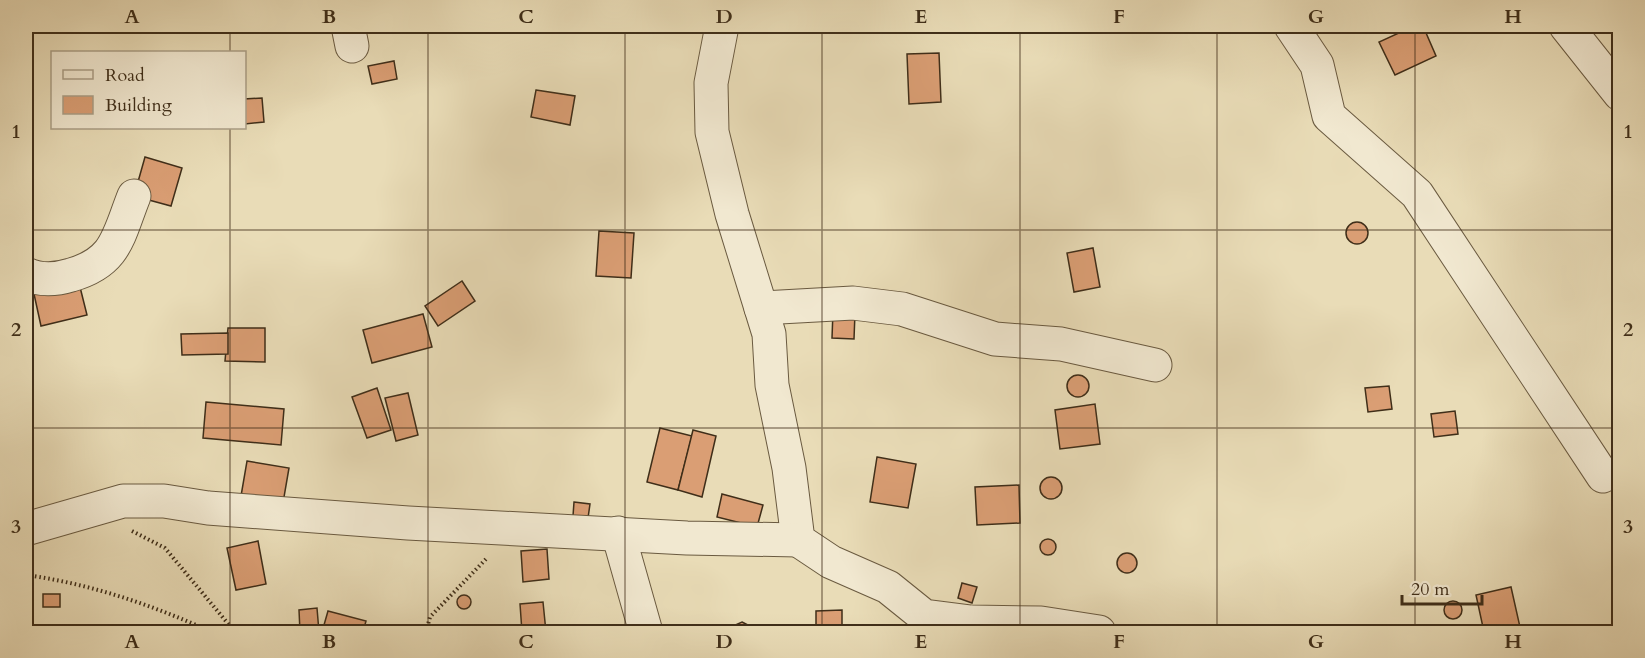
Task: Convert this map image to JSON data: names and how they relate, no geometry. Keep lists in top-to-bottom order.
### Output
{
  "legend": ["Road", "Building"],
  "scale_bar": "20 m",
  "grid": {
    "columns": [
      "A",
      "B",
      "C",
      "D",
      "E",
      "F",
      "G",
      "H"
    ],
    "rows": ["1", "2", "3"]
  }
}
